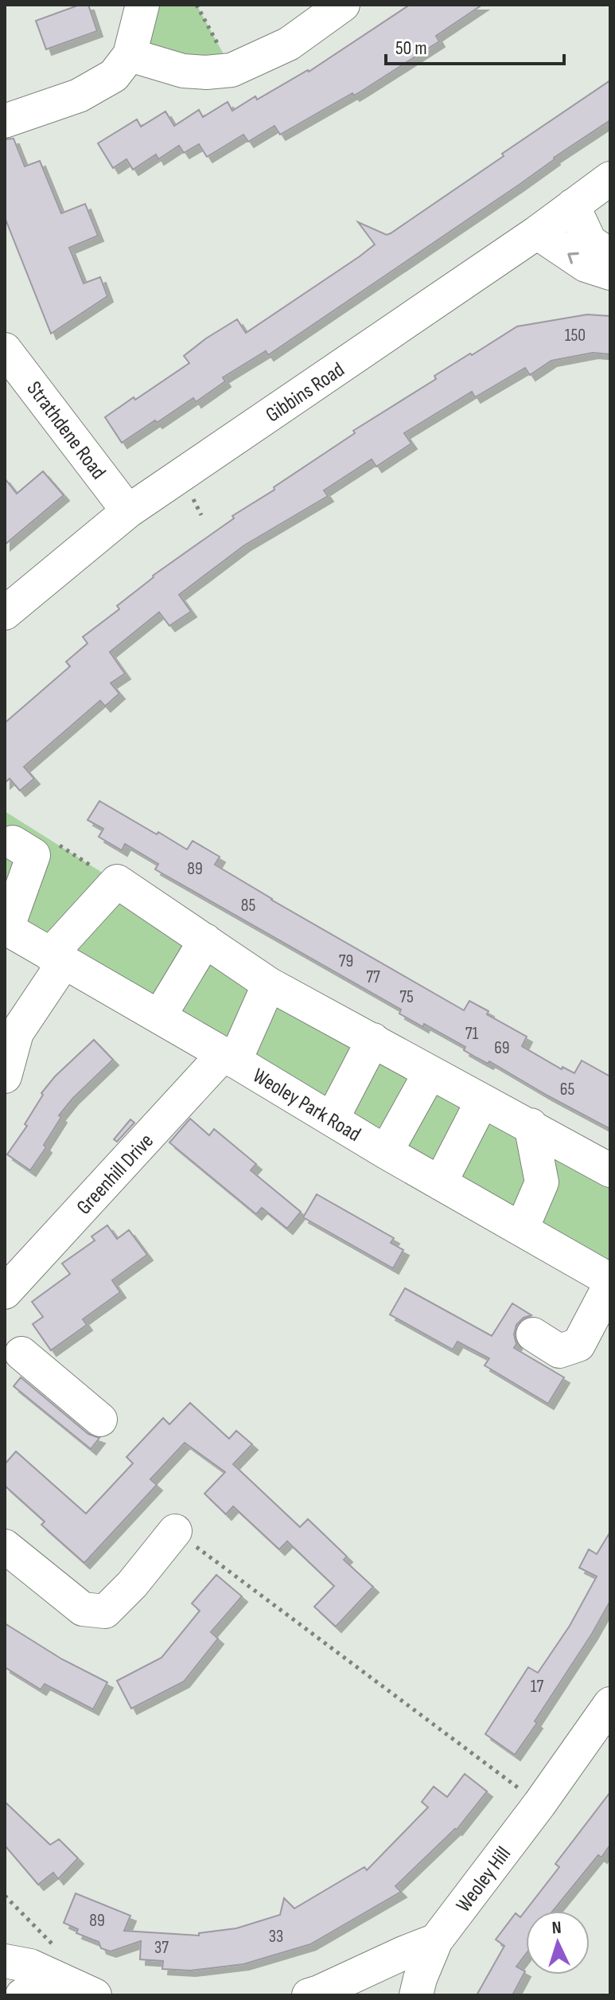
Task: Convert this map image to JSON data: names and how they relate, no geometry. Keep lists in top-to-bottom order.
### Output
{
  "streets": {
    "street": [
      "Gibbins Road",
      "Strathdene Road",
      "Weoley Park Road",
      "Greenhill Drive",
      "Weoley Hill"
    ]
  },
  "crossings": [
    ["Gibbins Road", "Strathdene Road"],
    ["Weoley Park Road", "Greenhill Drive"]
  ],
  "house_numbers": [
    "150",
    "89",
    "85",
    "79",
    "77",
    "75",
    "71",
    "69",
    "65",
    "17",
    "89",
    "33",
    "37"
  ],
  "scale_bar": "50 m",
  "north": "top"
}
